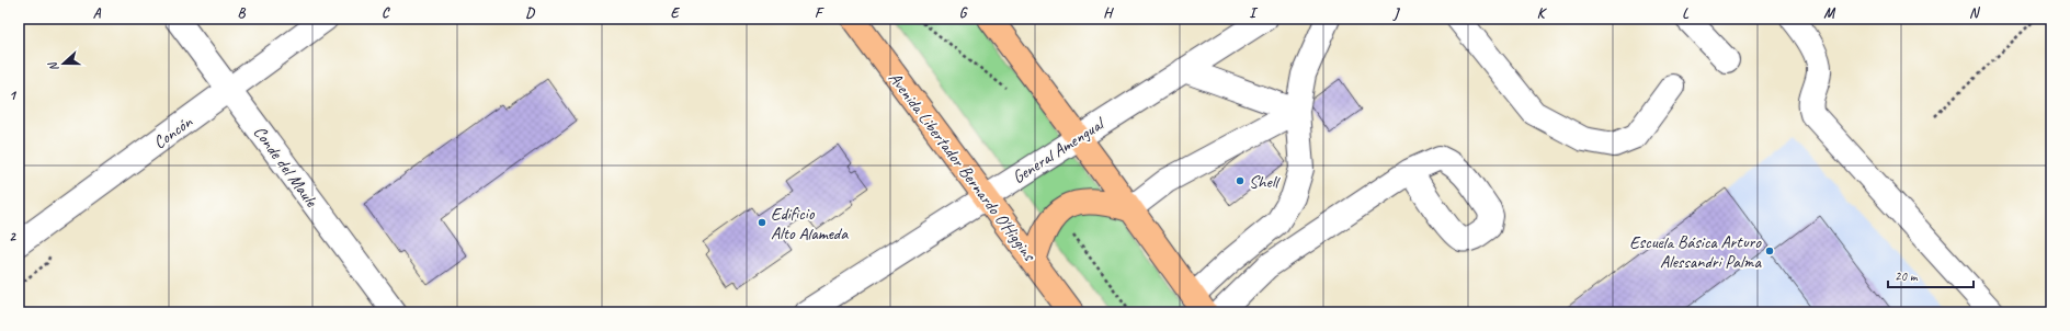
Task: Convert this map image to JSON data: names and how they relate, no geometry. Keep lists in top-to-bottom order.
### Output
{
  "streets": {
    "main road": ["Avenida Libertador Bernardo O'Higgins"],
    "street": ["Concón", "General Amengual", "Conde del Maule"]
  },
  "crossings": [
    ["Concón", "Conde del Maule"],
    ["General Amengual", "Avenida Libertador Bernardo O'Higgins"]
  ],
  "places": ["Shell", "Edificio Alto Alameda", "Escuela Básica Arturo Alessandri Palma"],
  "scale_bar": "20 m",
  "north": "left",
  "grid": {
    "columns": [
      "A",
      "B",
      "C",
      "D",
      "E",
      "F",
      "G",
      "H",
      "I",
      "J",
      "K",
      "L",
      "M",
      "N"
    ],
    "rows": ["1", "2"]
  }
}
